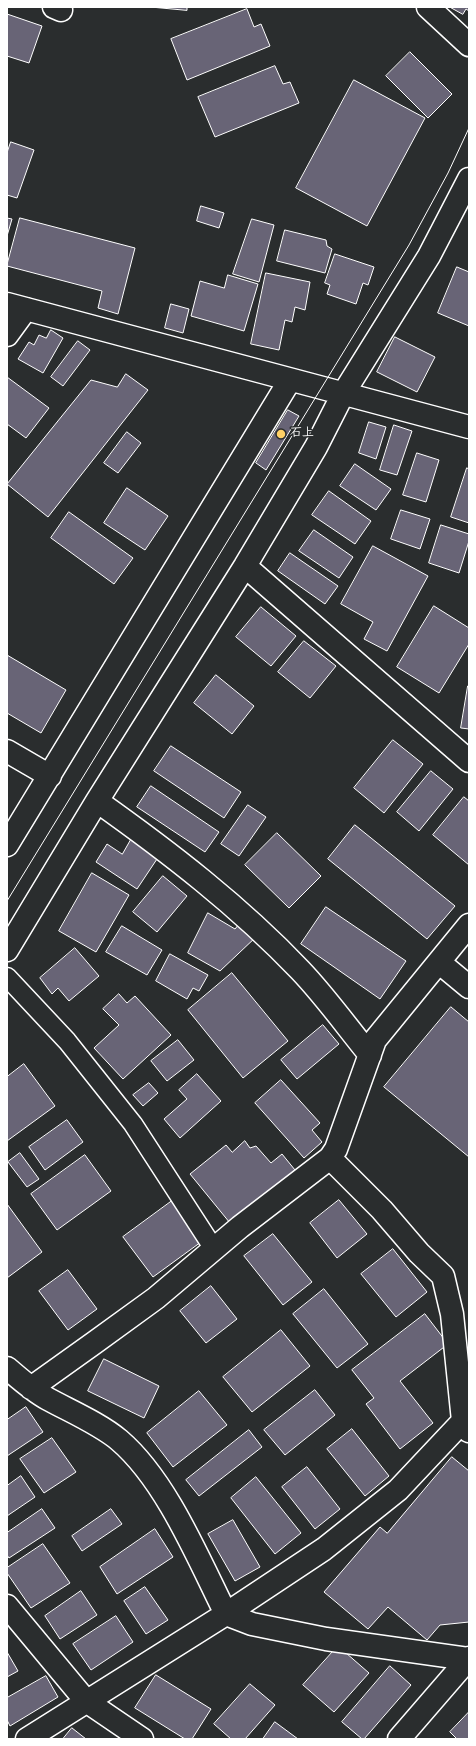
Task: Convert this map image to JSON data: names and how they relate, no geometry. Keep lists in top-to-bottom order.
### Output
{
  "places": ["石上"]
}
